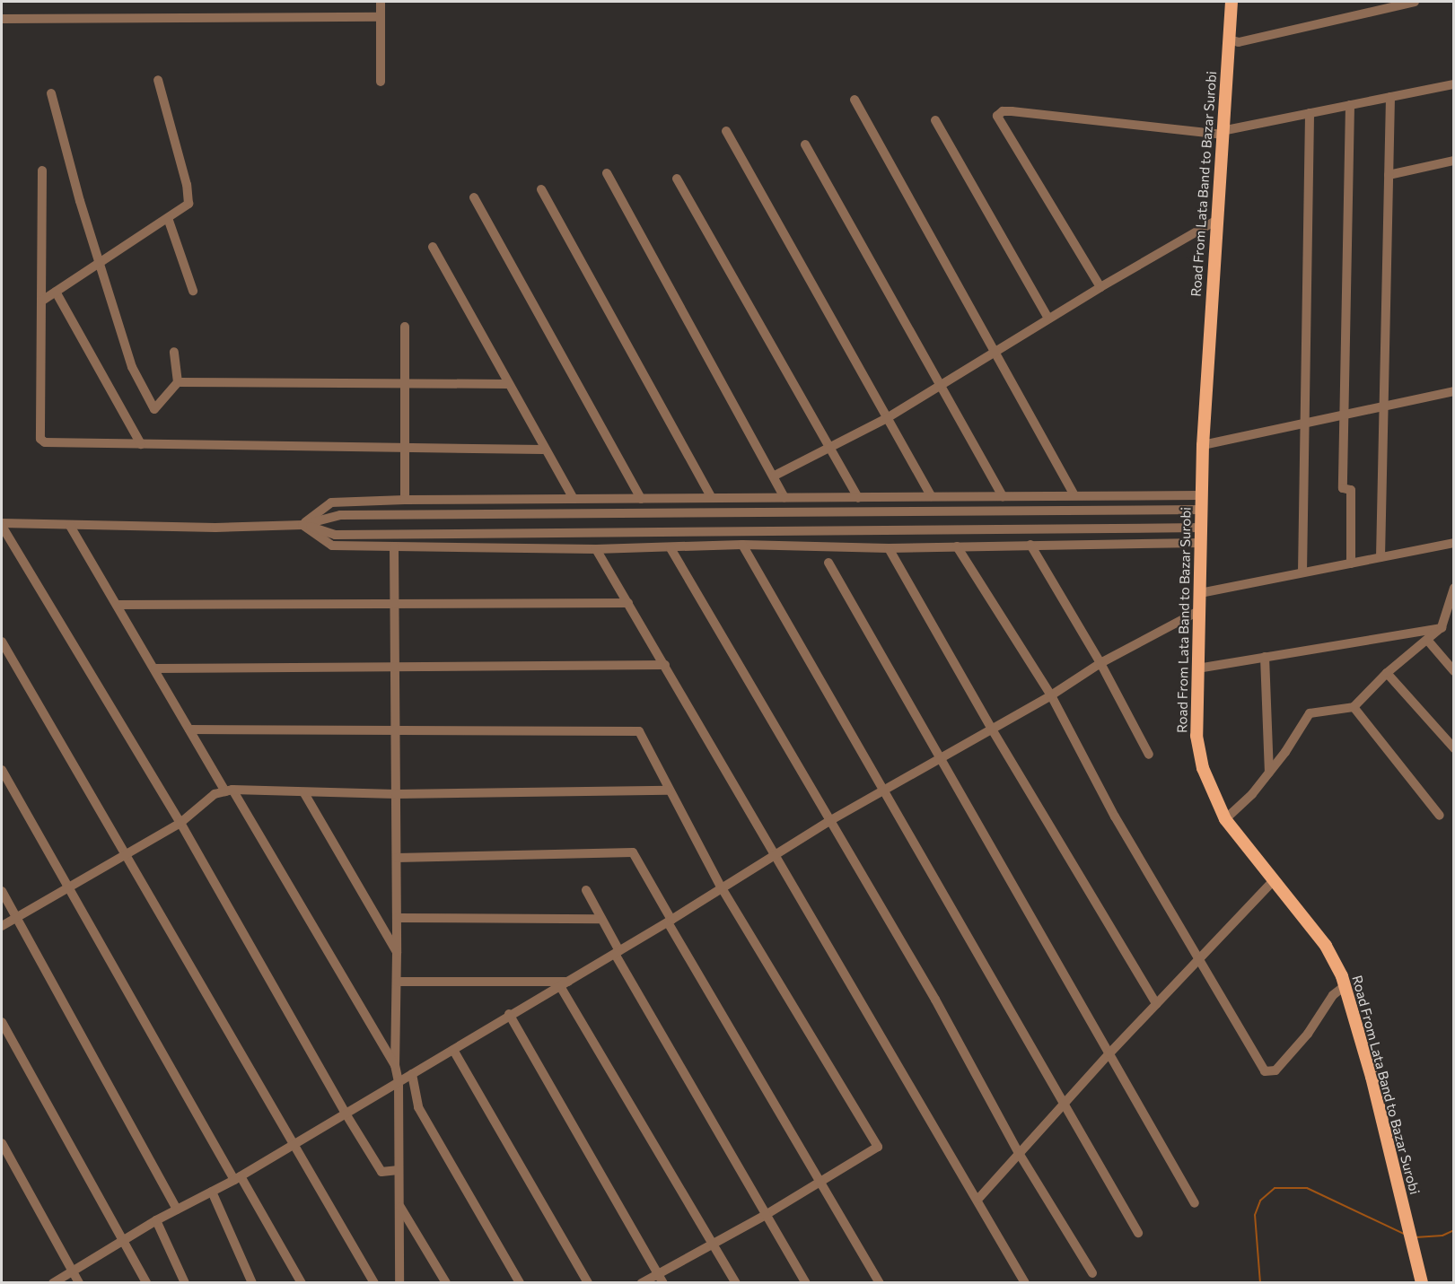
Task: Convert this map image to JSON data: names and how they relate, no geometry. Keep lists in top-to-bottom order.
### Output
{
  "streets": {
    "main road": ["Road From Lata Band to Bazar Surobi"]
  }
}
